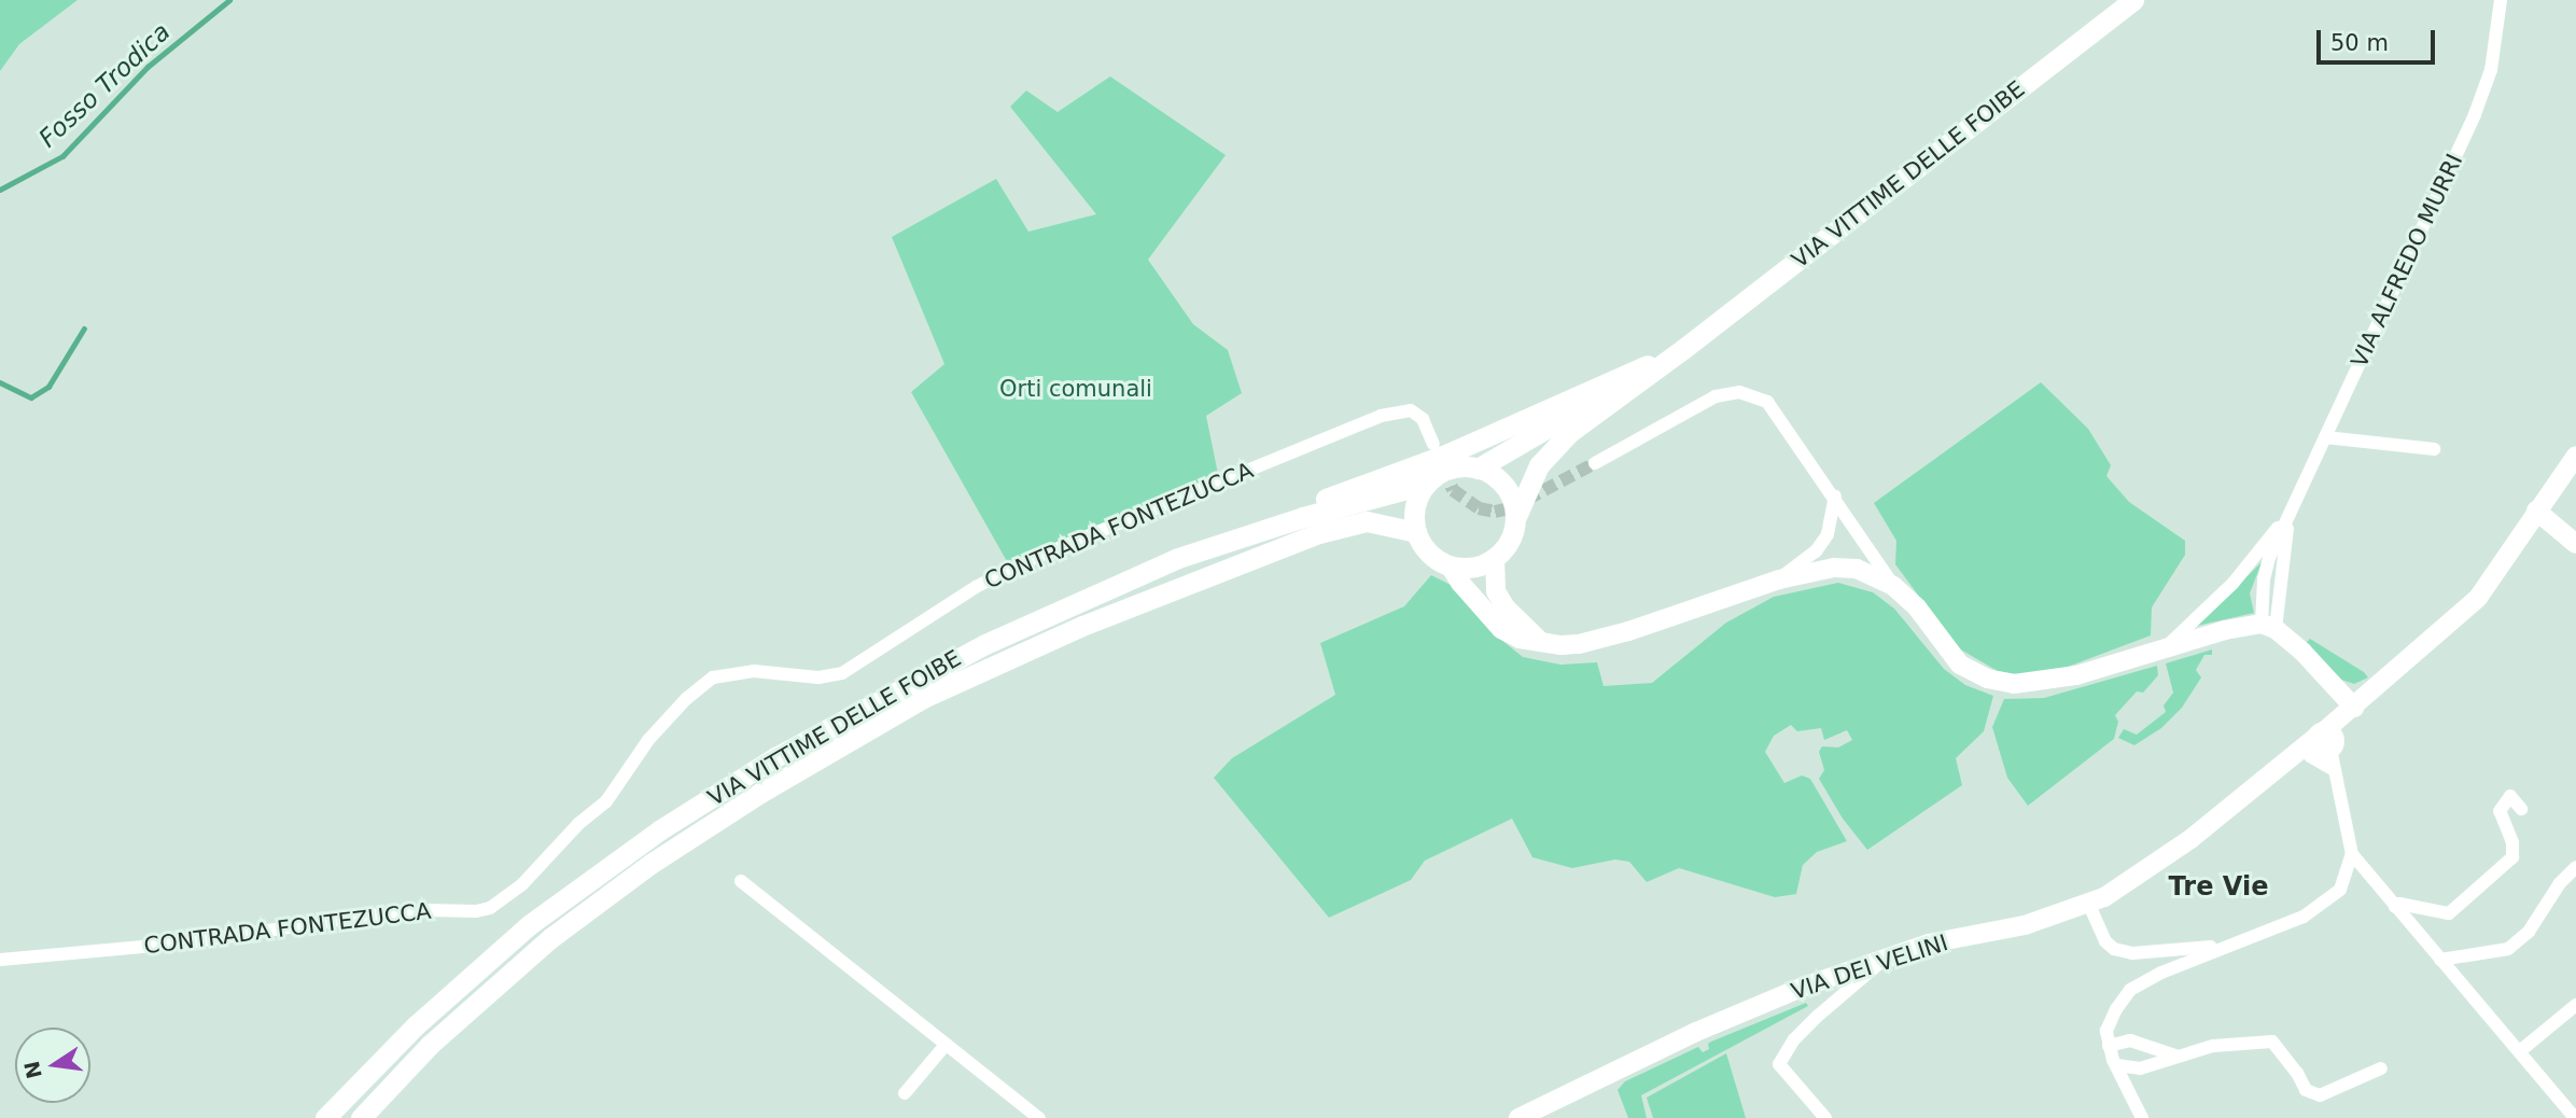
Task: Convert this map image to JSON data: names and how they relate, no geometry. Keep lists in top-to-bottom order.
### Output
{
  "streets": {
    "main road": ["VIA VITTIME DELLE FOIBE"],
    "street": ["VIA ALFREDO MURRI", "CONTRADA FONTEZUCCA", "VIA DEI VELINI"]
  },
  "districts": ["Tre Vie"],
  "water": ["Fosso Trodica"],
  "parks": ["Orti comunali"],
  "scale_bar": "50 m",
  "north": "left"
}
